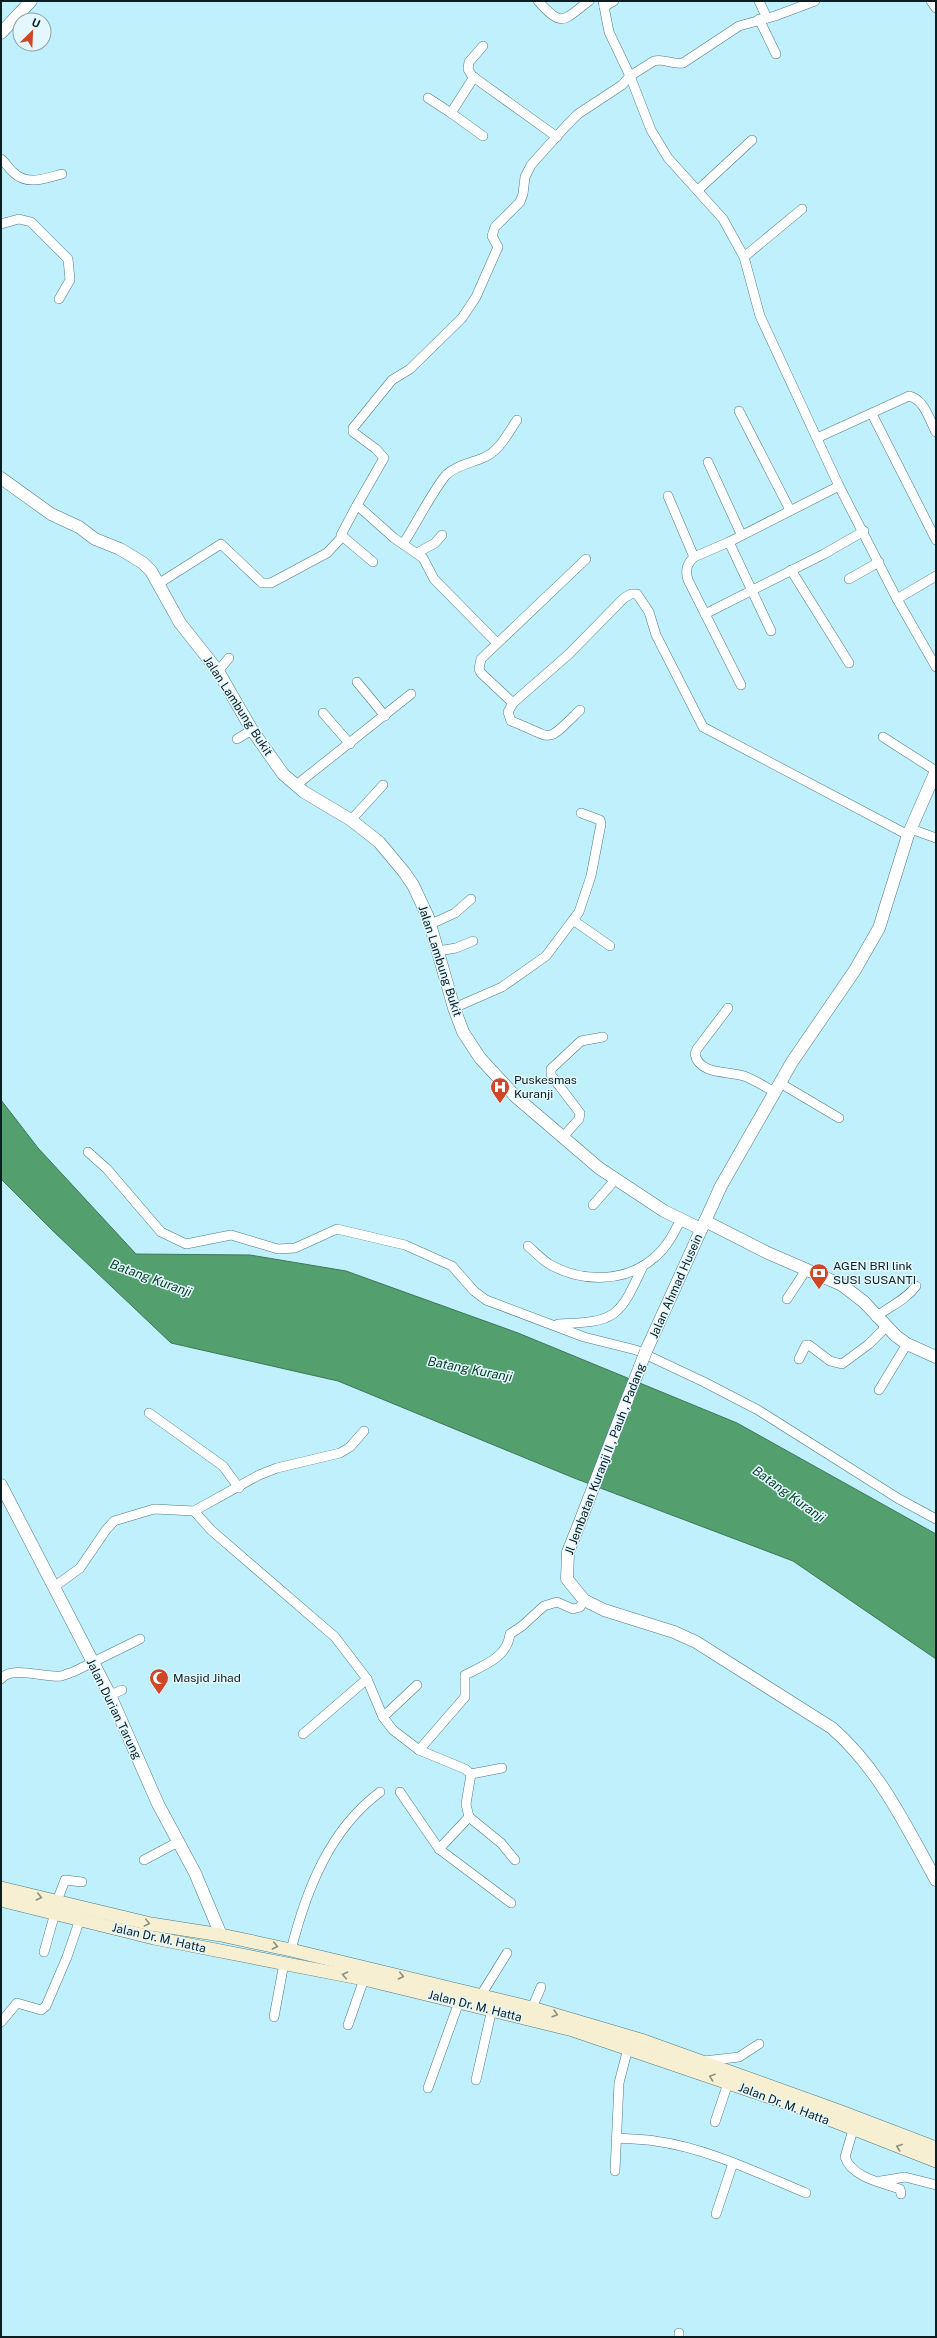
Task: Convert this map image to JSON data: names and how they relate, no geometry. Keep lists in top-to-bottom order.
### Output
{
  "streets": {
    "main road": ["Jalan Dr. M. Hatta"],
    "street": [
      "Jalan Lambung Bukit",
      "Jalan Ahmad Husein",
      "Jl Jembatan Kuranji II , Pauh , Padang",
      "Jalan Durian Tarung"
    ]
  },
  "crossings": [
    ["Jalan Lambung Bukit", "Jalan Ahmad Husein"],
    ["Jalan Ahmad Husein", "Jl Jembatan Kuranji II , Pauh , Padang"],
    ["Jalan Durian Tarung", "Jalan Dr. M. Hatta"]
  ],
  "water": ["Batang Kuranji"],
  "places": {
    "hospital": ["Puskesmas Kuranji"],
    "bank": ["AGEN BRI link SUSI SUSANTI"],
    "mosque": ["Masjid Jihad"]
  },
  "north": "top right"
}
